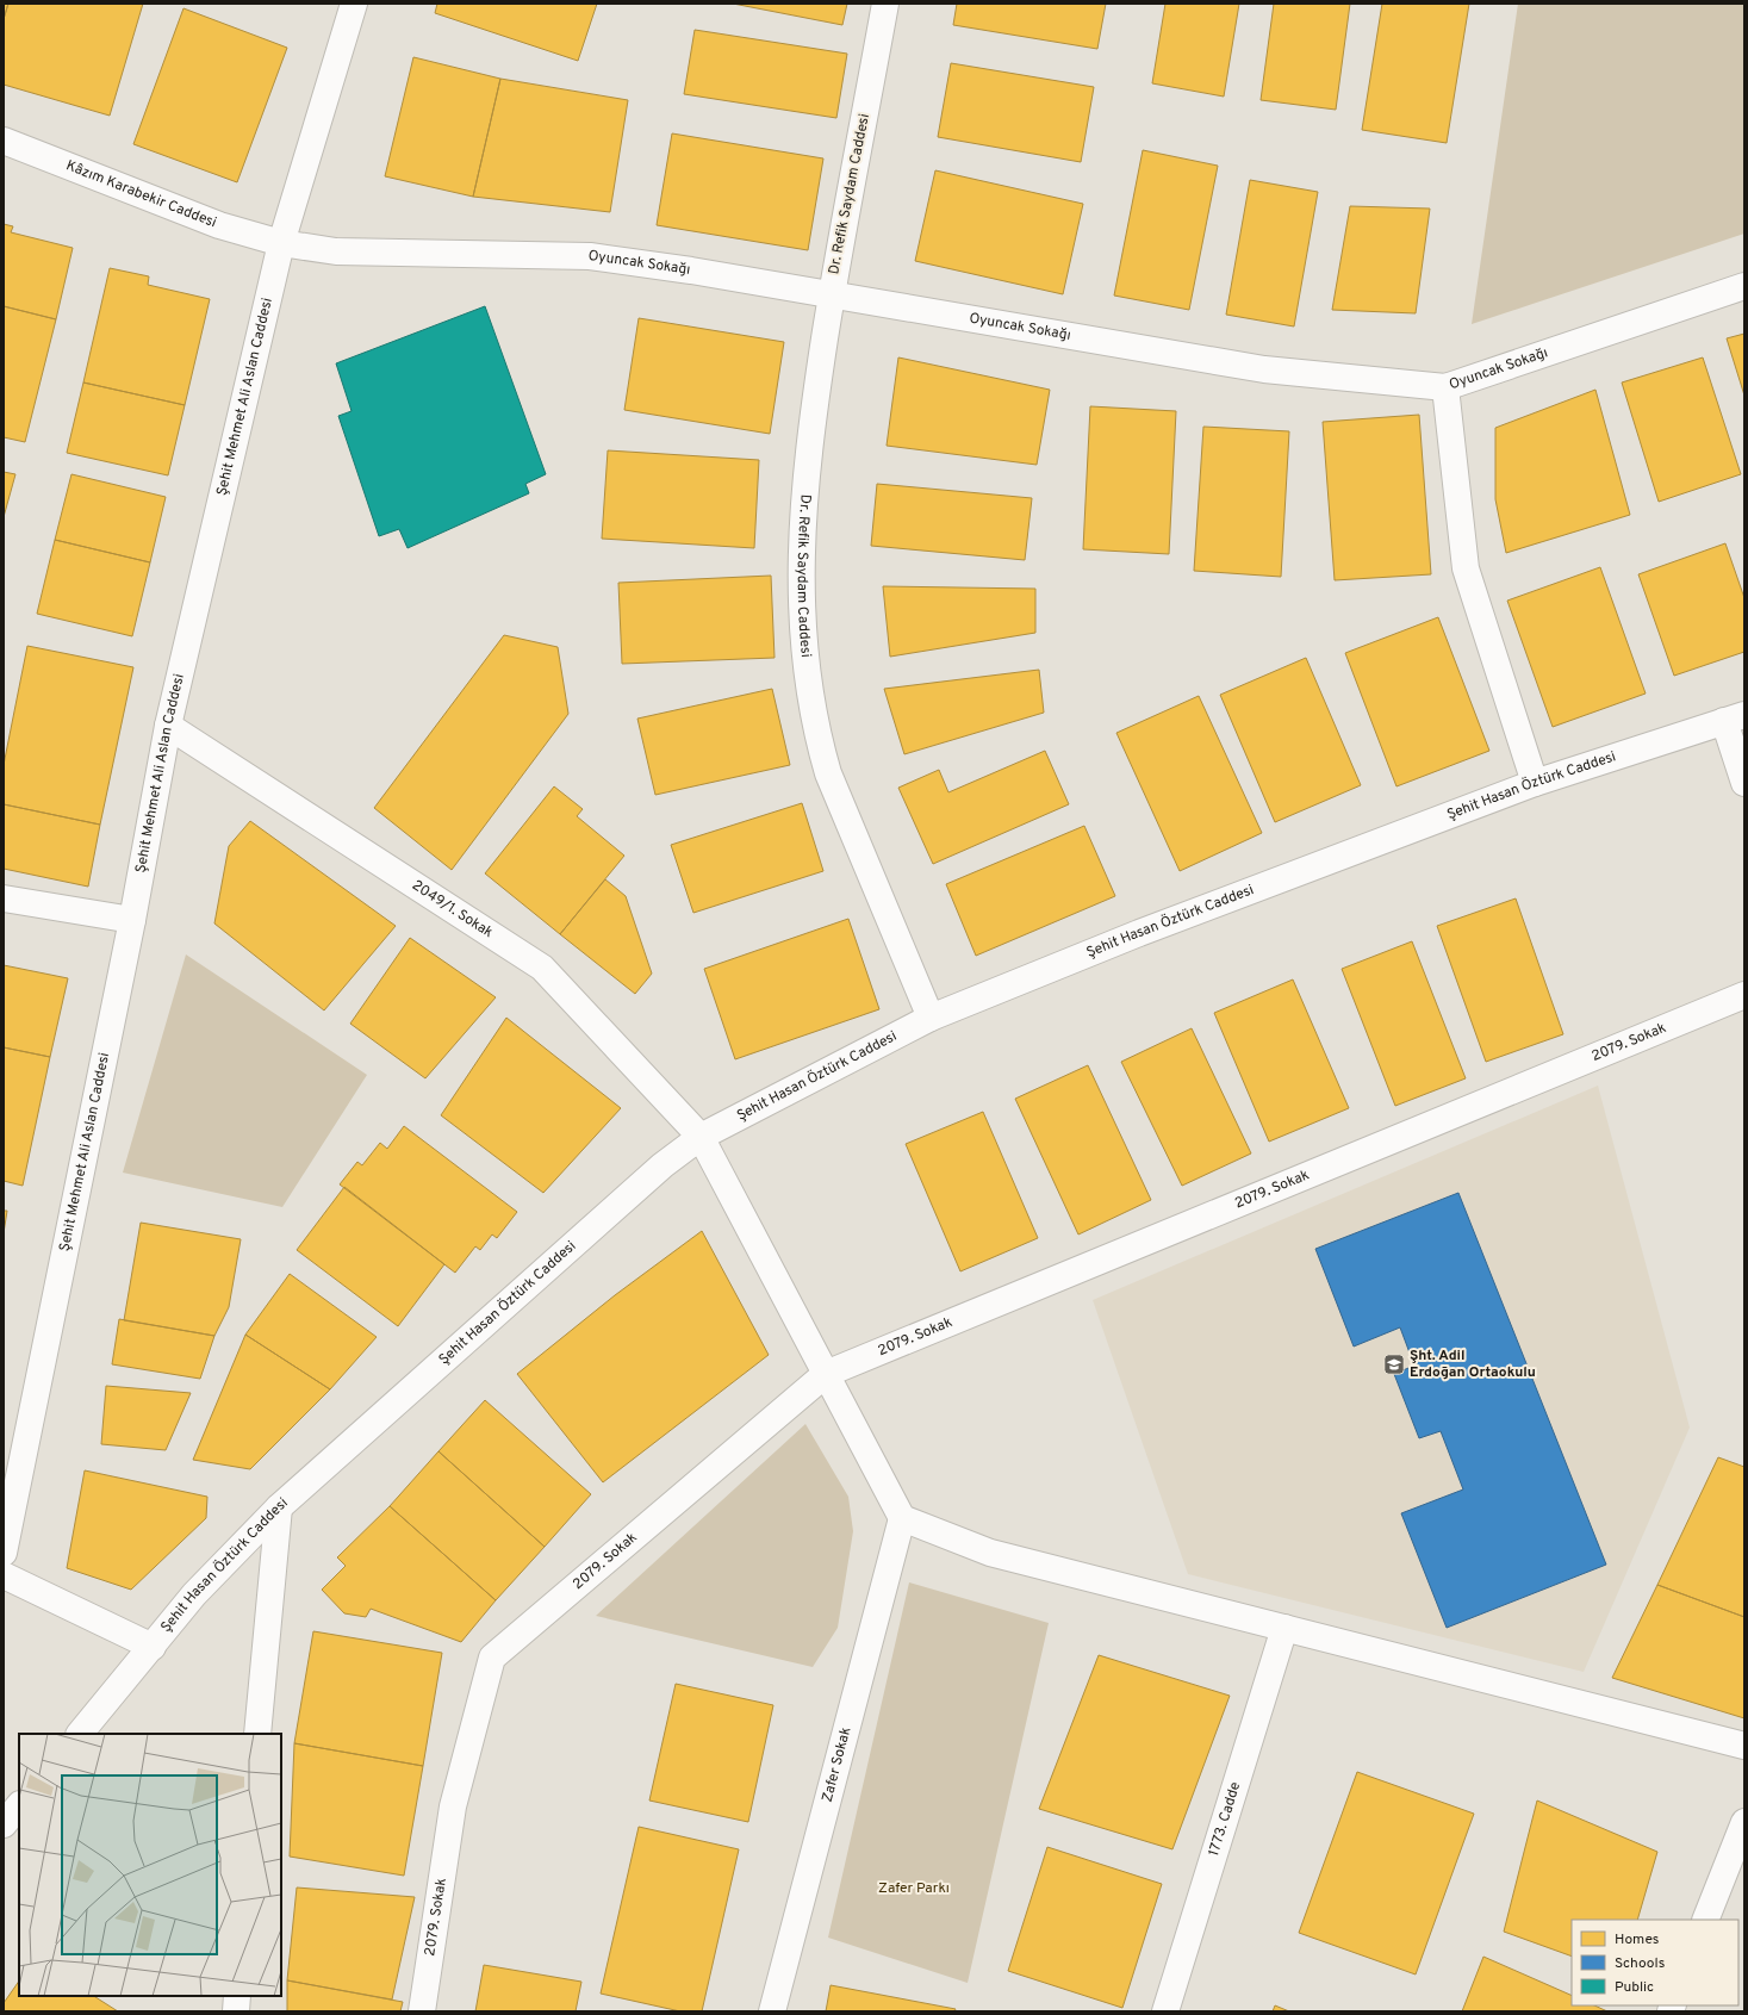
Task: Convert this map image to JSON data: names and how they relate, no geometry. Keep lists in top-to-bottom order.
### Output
{
  "streets": {
    "street": [
      "Dr. Refik Saydam Caddesi",
      "Kâzım Karabekir Caddesi",
      "Oyuncak Sokağı",
      "Şehit Mehmet Ali Aslan Caddesi",
      "Şehit Hasan Öztürk Caddesi",
      "2049/1. Sokak",
      "2079. Sokak",
      "Zafer Sokak",
      "1773. Cadde"
    ]
  },
  "crossings": [
    ["Dr. Refik Saydam Caddesi", "Oyuncak Sokağı"],
    ["Dr. Refik Saydam Caddesi", "Şehit Hasan Öztürk Caddesi"],
    ["Kâzım Karabekir Caddesi", "Oyuncak Sokağı"],
    ["Kâzım Karabekir Caddesi", "Şehit Mehmet Ali Aslan Caddesi"],
    ["Oyuncak Sokağı", "Şehit Mehmet Ali Aslan Caddesi"],
    ["Şehit Mehmet Ali Aslan Caddesi", "2049/1. Sokak"],
    ["Şehit Hasan Öztürk Caddesi", "2049/1. Sokak"],
    ["2049/1. Sokak", "2079. Sokak"],
    ["2049/1. Sokak", "Zafer Sokak"]
  ],
  "parks": ["Zafer Parkı"],
  "places": {
    "school or university": ["Şht. Adil Erdoğan Ortaokulu"]
  },
  "legend": ["Homes", "Schools", "Public"]
}
